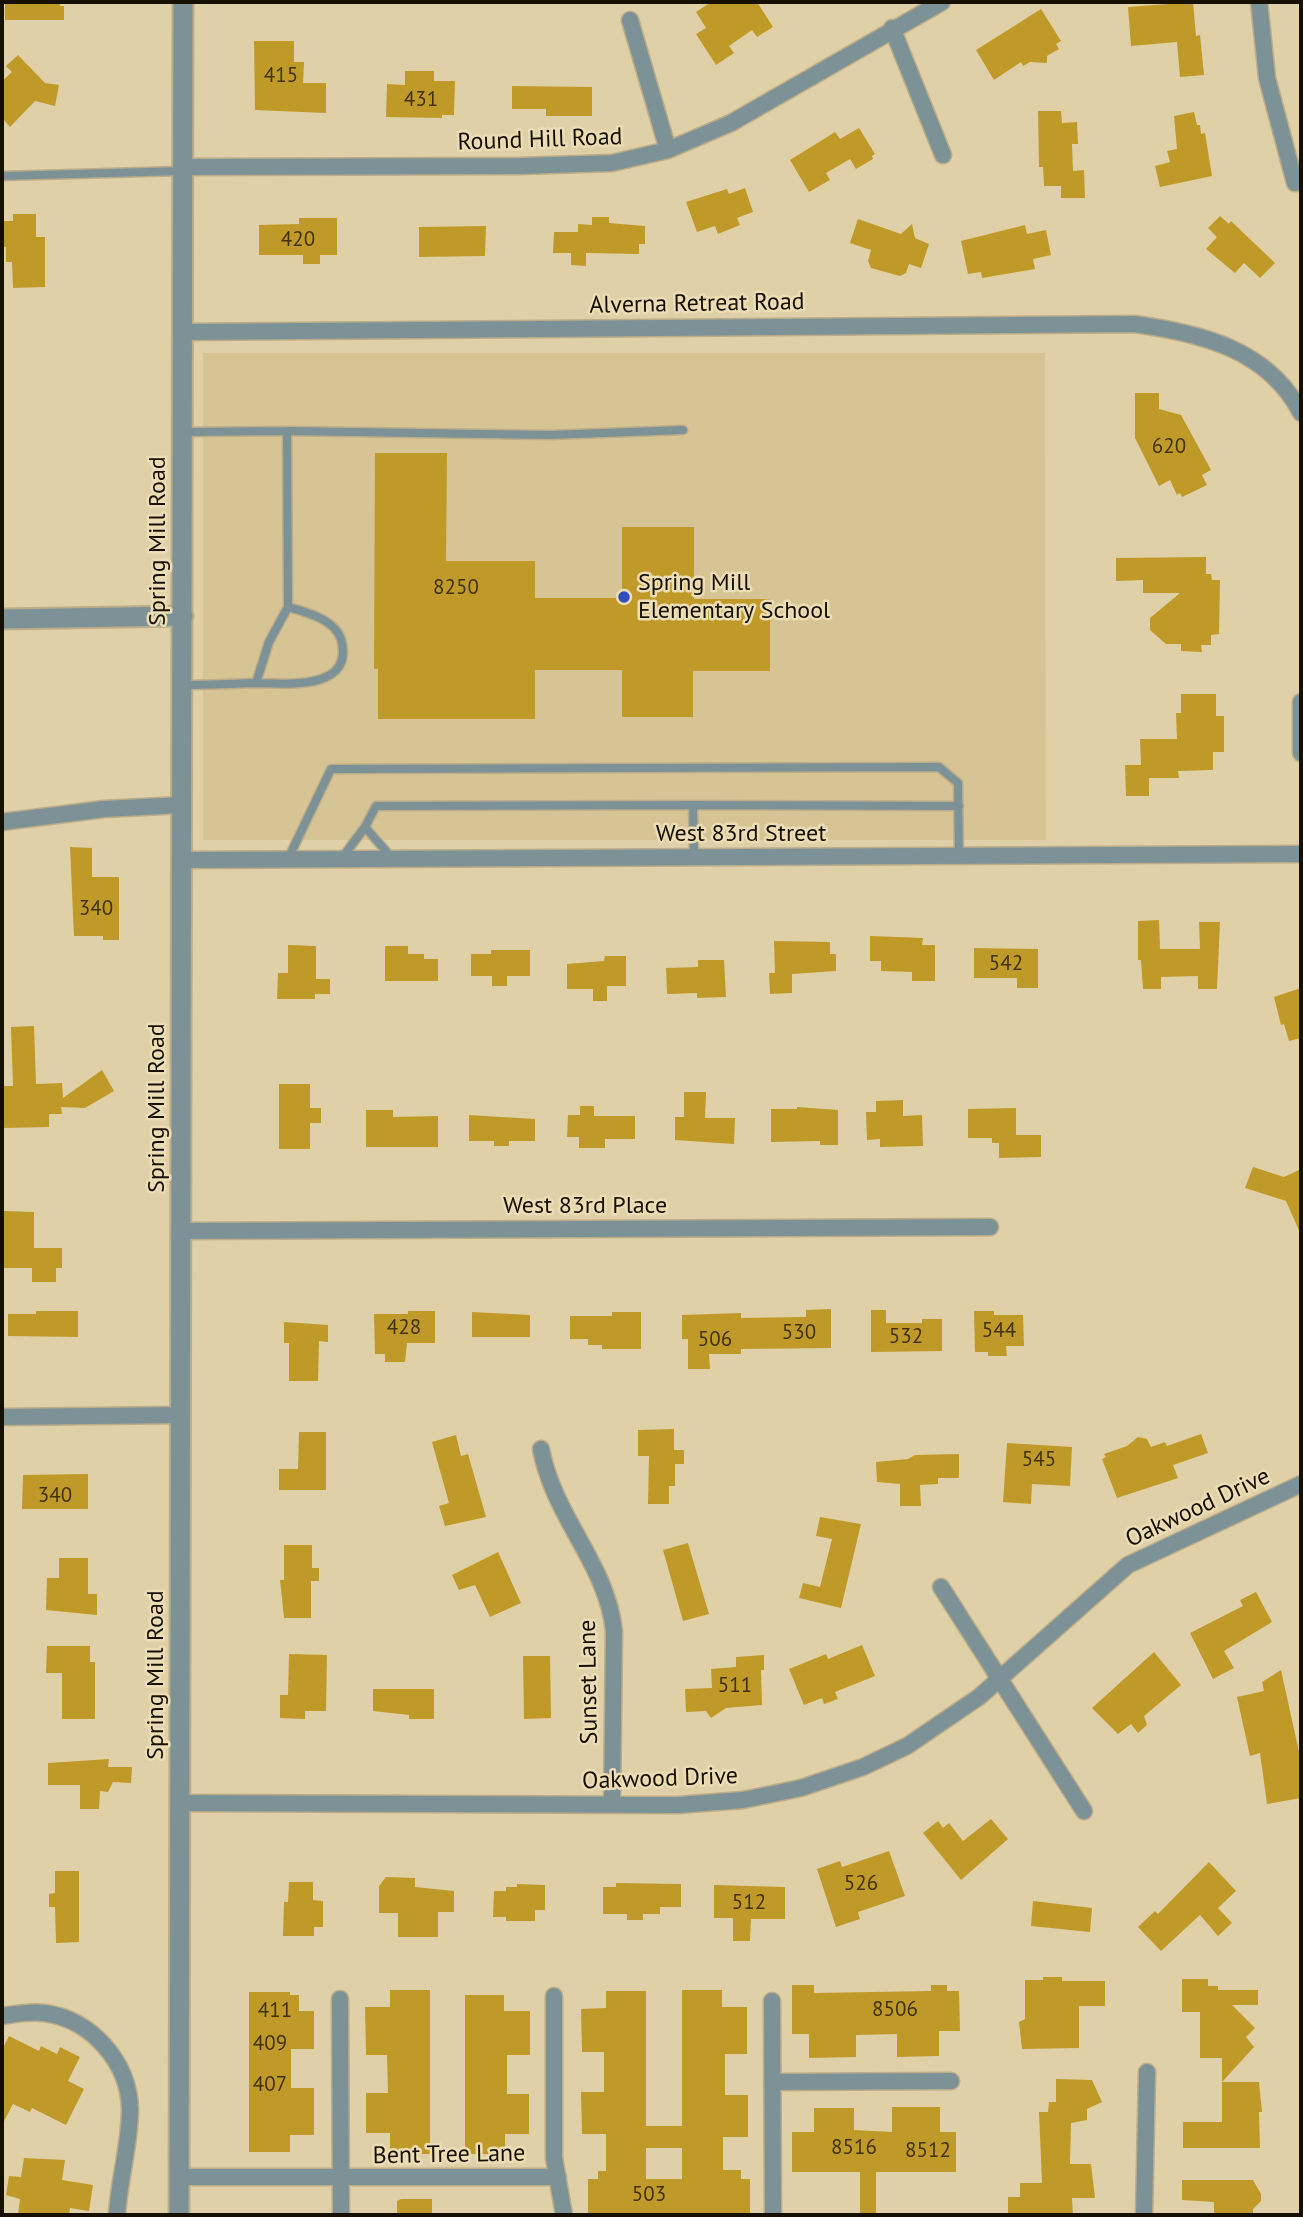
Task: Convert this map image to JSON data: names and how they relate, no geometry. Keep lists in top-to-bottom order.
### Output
{
  "streets": {
    "street": [
      "Round Hill Road",
      "Alverna Retreat Road",
      "Spring Mill Road",
      "West 83rd Street",
      "West 83rd Place",
      "Oakwood Drive",
      "Sunset Lane",
      "Bent Tree Lane"
    ]
  },
  "crossings": [
    ["Round Hill Road", "Spring Mill Road"],
    ["Alverna Retreat Road", "Spring Mill Road"],
    ["Spring Mill Road", "West 83rd Street"],
    ["Spring Mill Road", "West 83rd Place"],
    ["Spring Mill Road", "Oakwood Drive"],
    ["Spring Mill Road", "Bent Tree Lane"],
    ["Oakwood Drive", "Sunset Lane"]
  ],
  "places": ["Spring Mill Elementary School"],
  "house_numbers": [
    "415",
    "431",
    "420",
    "620",
    "8250",
    "340",
    "542",
    "428",
    "544",
    "530",
    "532",
    "506",
    "545",
    "340",
    "511",
    "526",
    "512",
    "8506",
    "411",
    "409",
    "407",
    "8516",
    "8512",
    "503"
  ]
}
